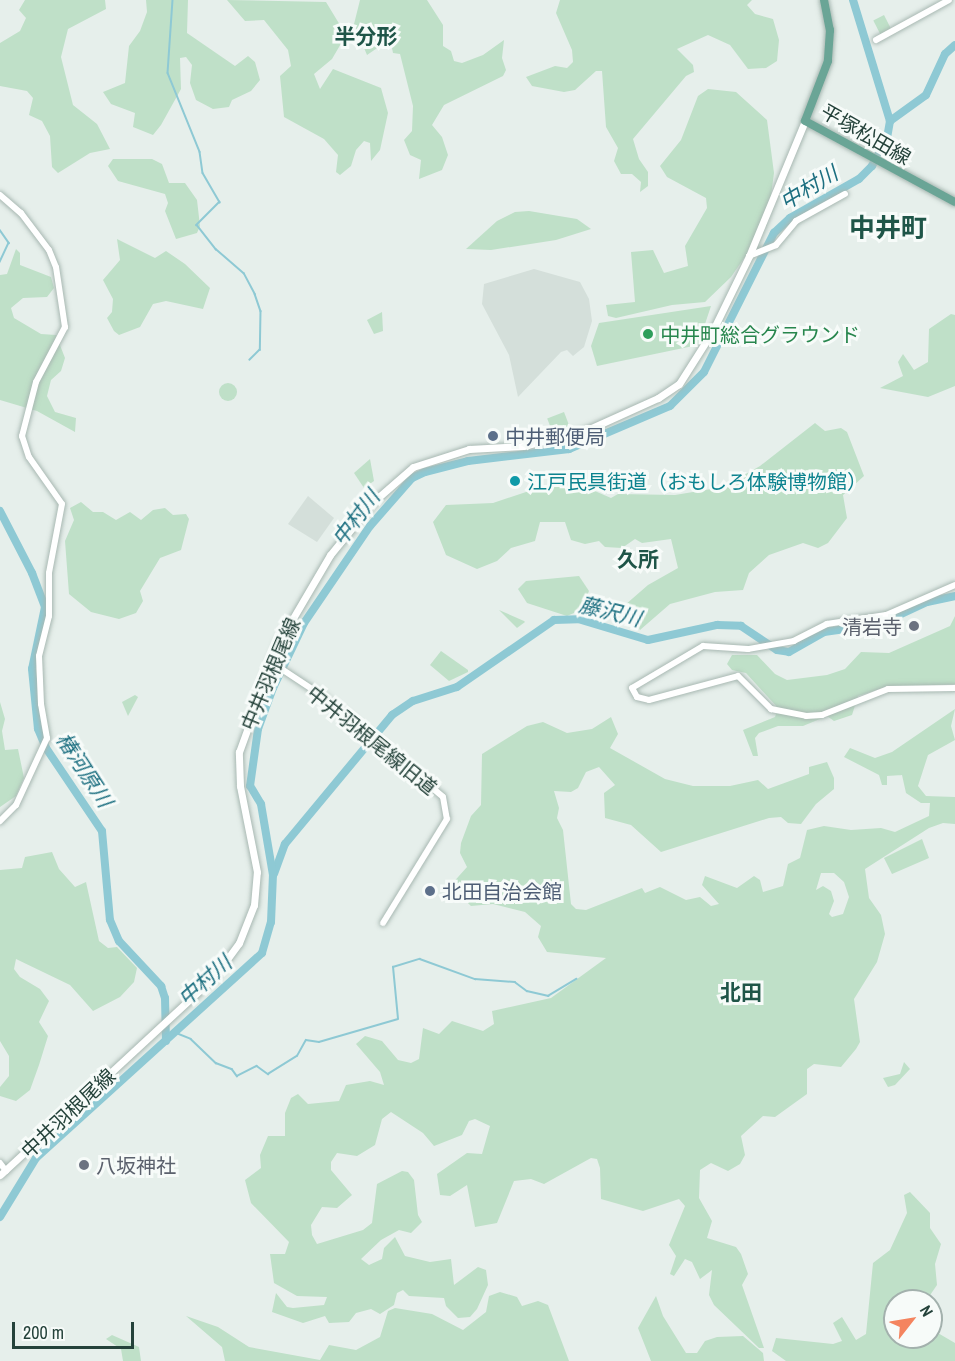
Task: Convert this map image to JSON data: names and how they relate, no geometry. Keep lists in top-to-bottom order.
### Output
{
  "streets": {
    "main road": ["平塚松田線", "中井羽根尾線"],
    "street": ["中井羽根尾線旧道"]
  },
  "crossings": [
    ["平塚松田線", "中井羽根尾線"],
    ["中井羽根尾線", "中井羽根尾線旧道"]
  ],
  "districts": [
    "半分形",
    "中井町",
    "久所",
    "北田"
  ],
  "water": ["中村川", "藤沢川", "椿河原川"],
  "places": [
    "中井町総合グラウンド",
    "中井郵便局",
    "江戸民具街道（おもしろ体験博物館）",
    "清岩寺",
    "北田自治会館",
    "八坂神社"
  ],
  "scale_bar": "200 m",
  "north": "top right"
}
